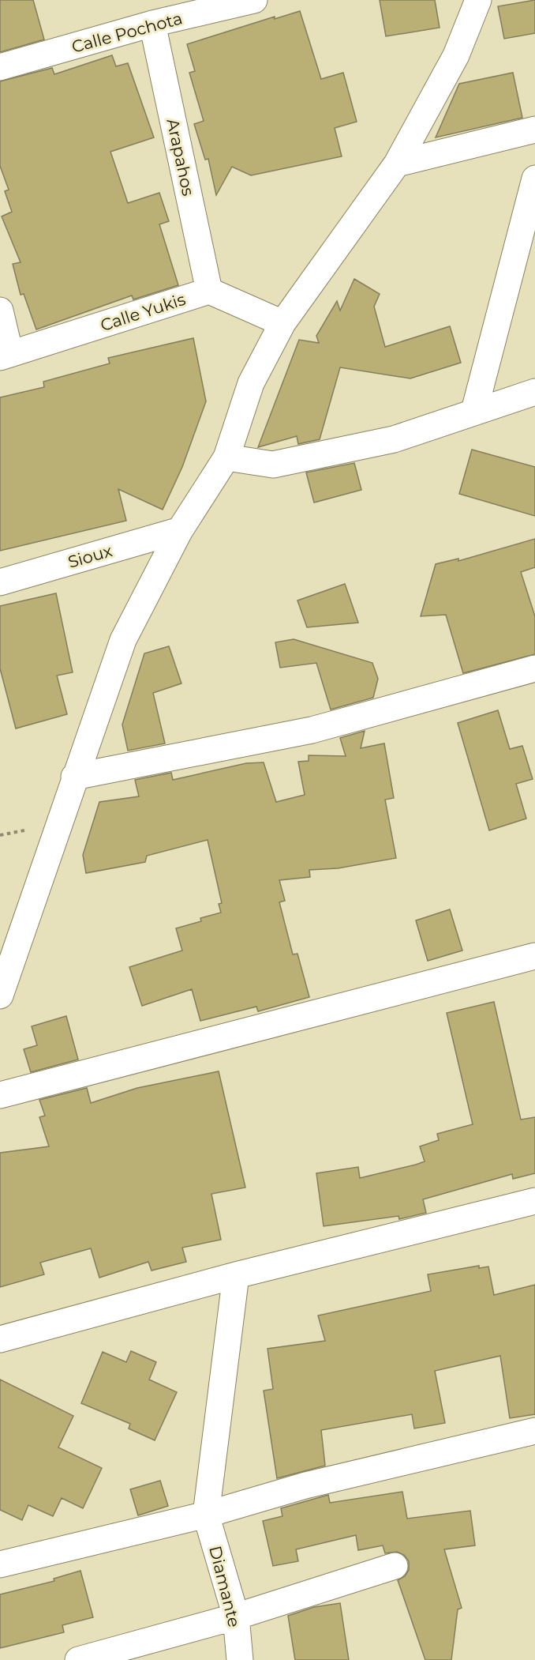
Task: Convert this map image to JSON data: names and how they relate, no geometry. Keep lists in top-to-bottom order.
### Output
{
  "streets": {
    "street": [
      "Calle Pochota",
      "Arapahos",
      "Calle Yukis",
      "Sioux",
      "Diamante"
    ]
  },
  "crossings": [
    ["Calle Pochota", "Arapahos"],
    ["Arapahos", "Calle Yukis"]
  ]
}
